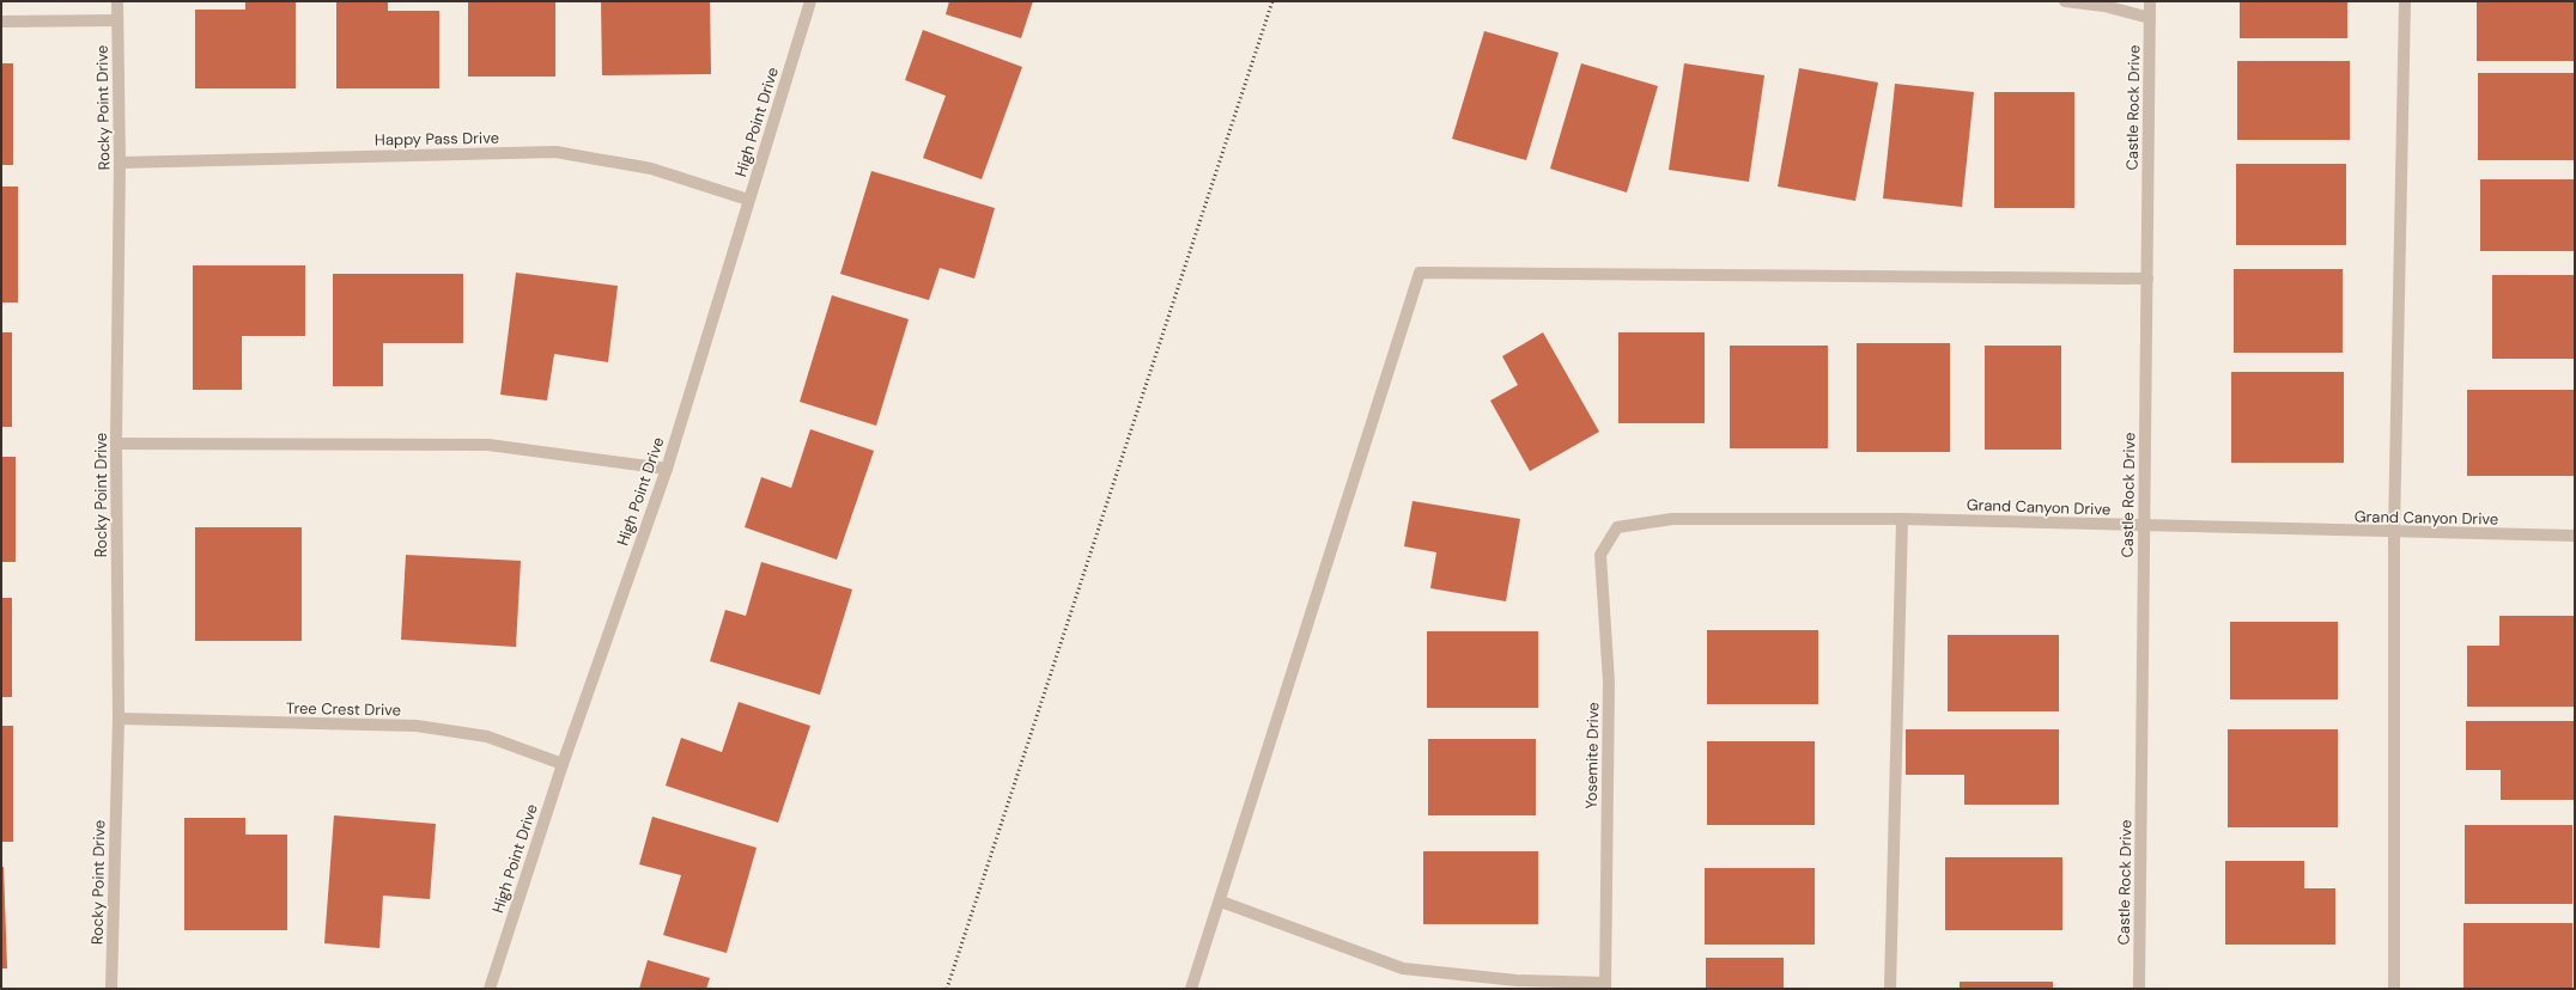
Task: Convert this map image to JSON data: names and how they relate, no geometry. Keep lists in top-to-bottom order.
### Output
{
  "streets": {
    "street": [
      "Rocky Point Drive",
      "Castle Rock Drive",
      "High Point Drive",
      "Happy Pass Drive",
      "Grand Canyon Drive",
      "Tree Crest Drive",
      "Yosemite Drive"
    ]
  },
  "crossings": [
    ["Rocky Point Drive", "Happy Pass Drive"],
    ["Rocky Point Drive", "Tree Crest Drive"],
    ["Castle Rock Drive", "Grand Canyon Drive"],
    ["High Point Drive", "Happy Pass Drive"],
    ["High Point Drive", "Tree Crest Drive"],
    ["Grand Canyon Drive", "Yosemite Drive"]
  ]
}
